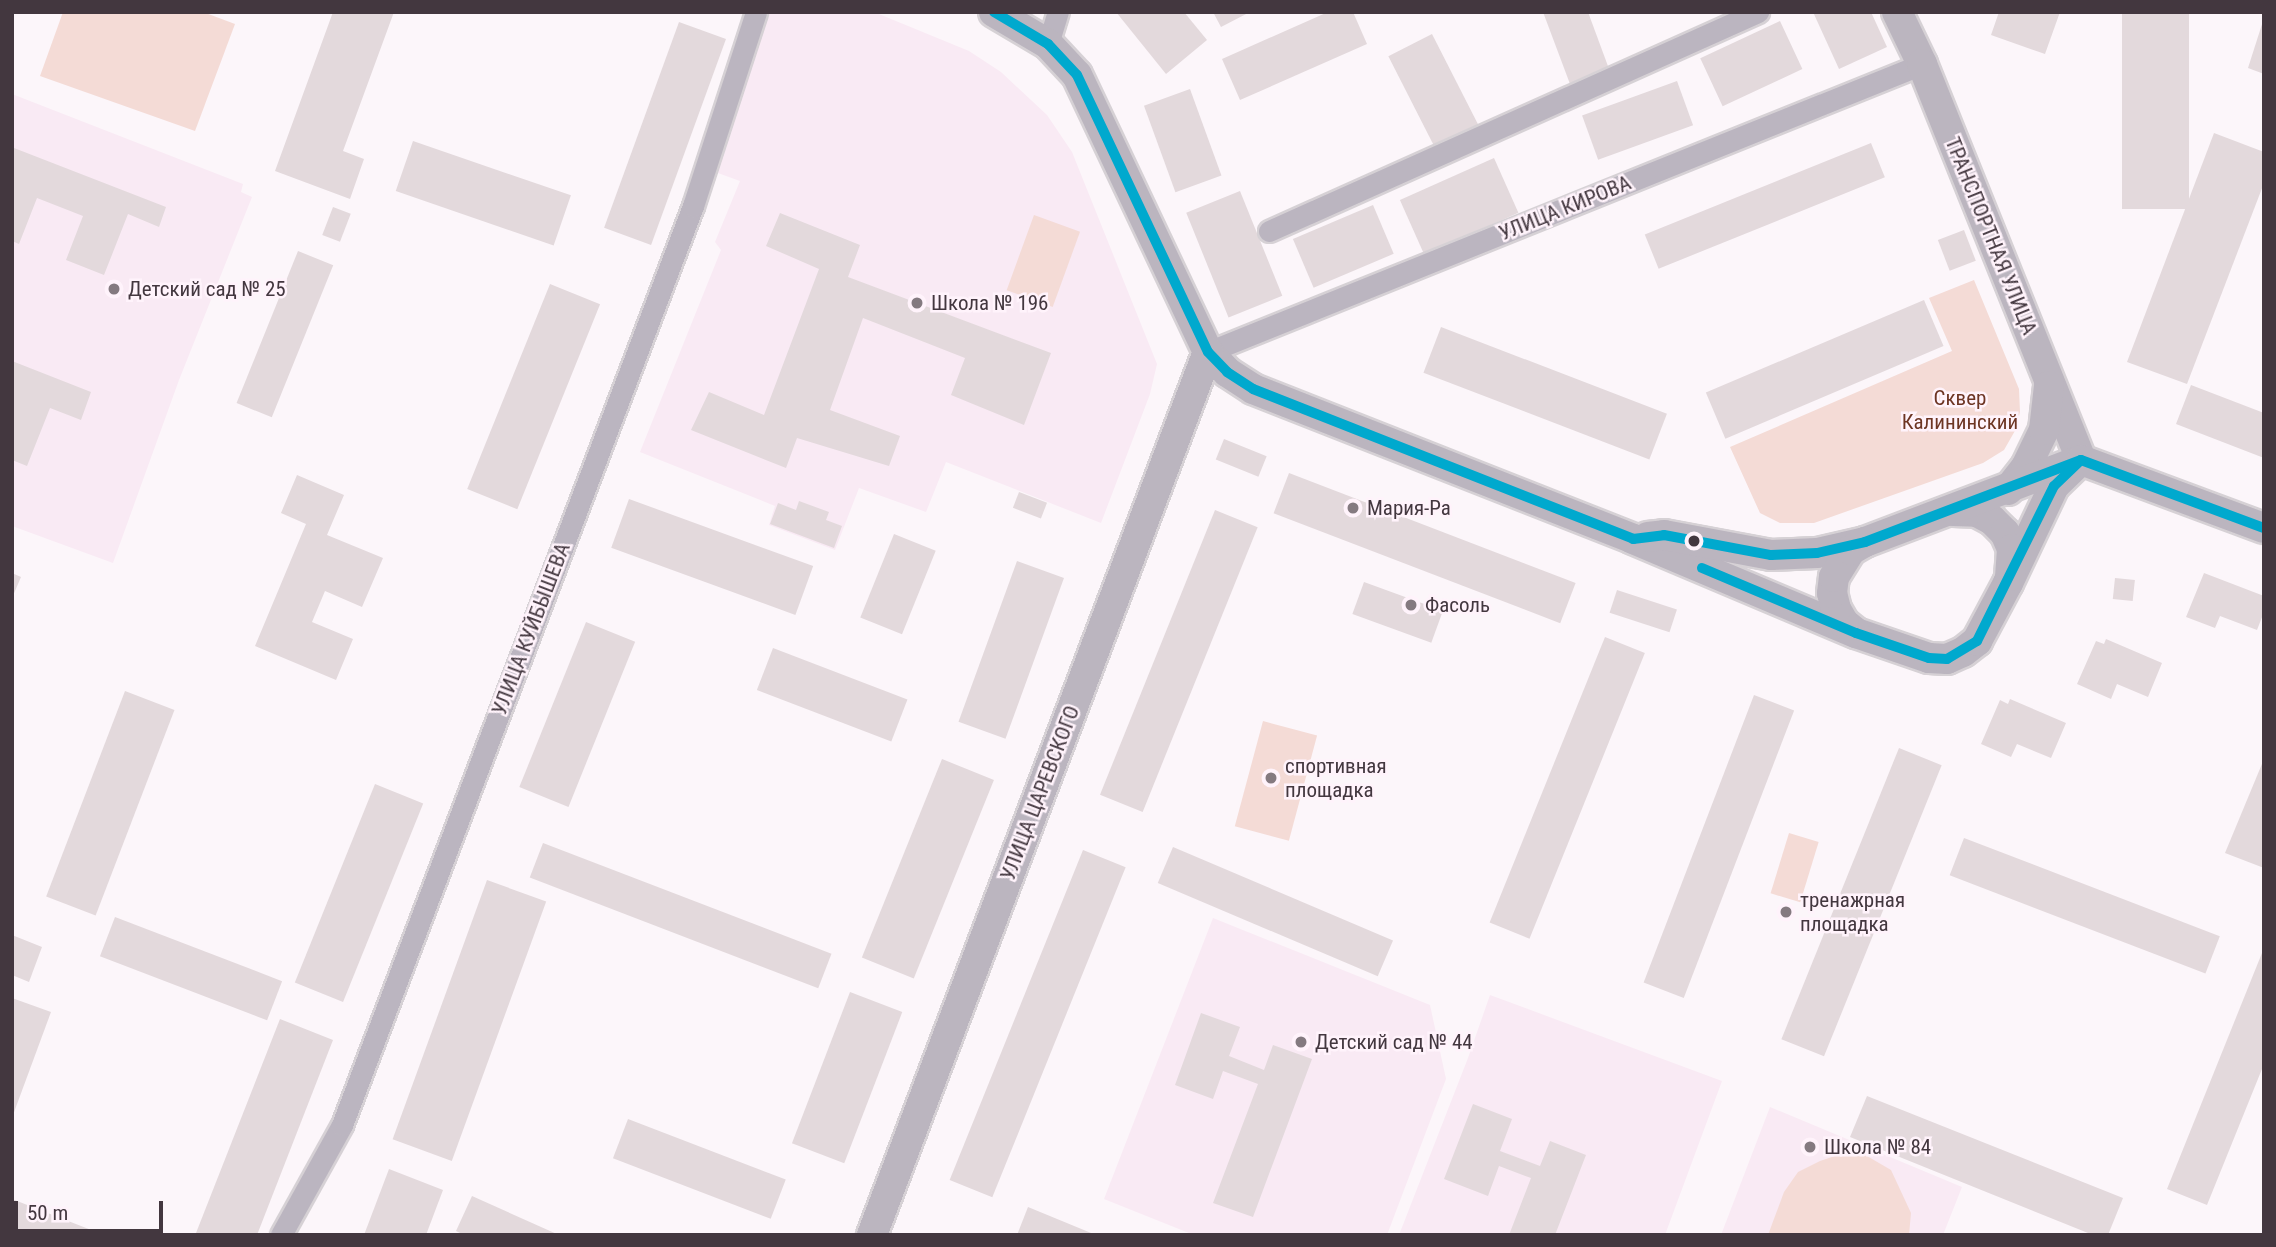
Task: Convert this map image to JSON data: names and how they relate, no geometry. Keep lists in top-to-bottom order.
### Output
{
  "streets": {
    "main road": ["ТРАНСПОРТНАЯ УЛИЦА", "УЛИЦА ЦАРЕВСКОГО"],
    "street": ["УЛИЦА КИРОВА", "УЛИЦА КУЙБЫШЕВА"]
  },
  "crossings": [
    ["УЛИЦА КИРОВА", "ТРАНСПОРТНАЯ УЛИЦА"],
    ["УЛИЦА КИРОВА", "УЛИЦА ЦАРЕВСКОГО"]
  ],
  "parks": ["Сквер Калининский"],
  "places": [
    "Детский сад № 25",
    "Школа № 196",
    "Мария-Ра",
    "Фасоль",
    "спортивная площадка",
    "тренажрная площадка",
    "Детский сад № 44",
    "Школа № 84"
  ],
  "scale_bar": "50 m"
}
